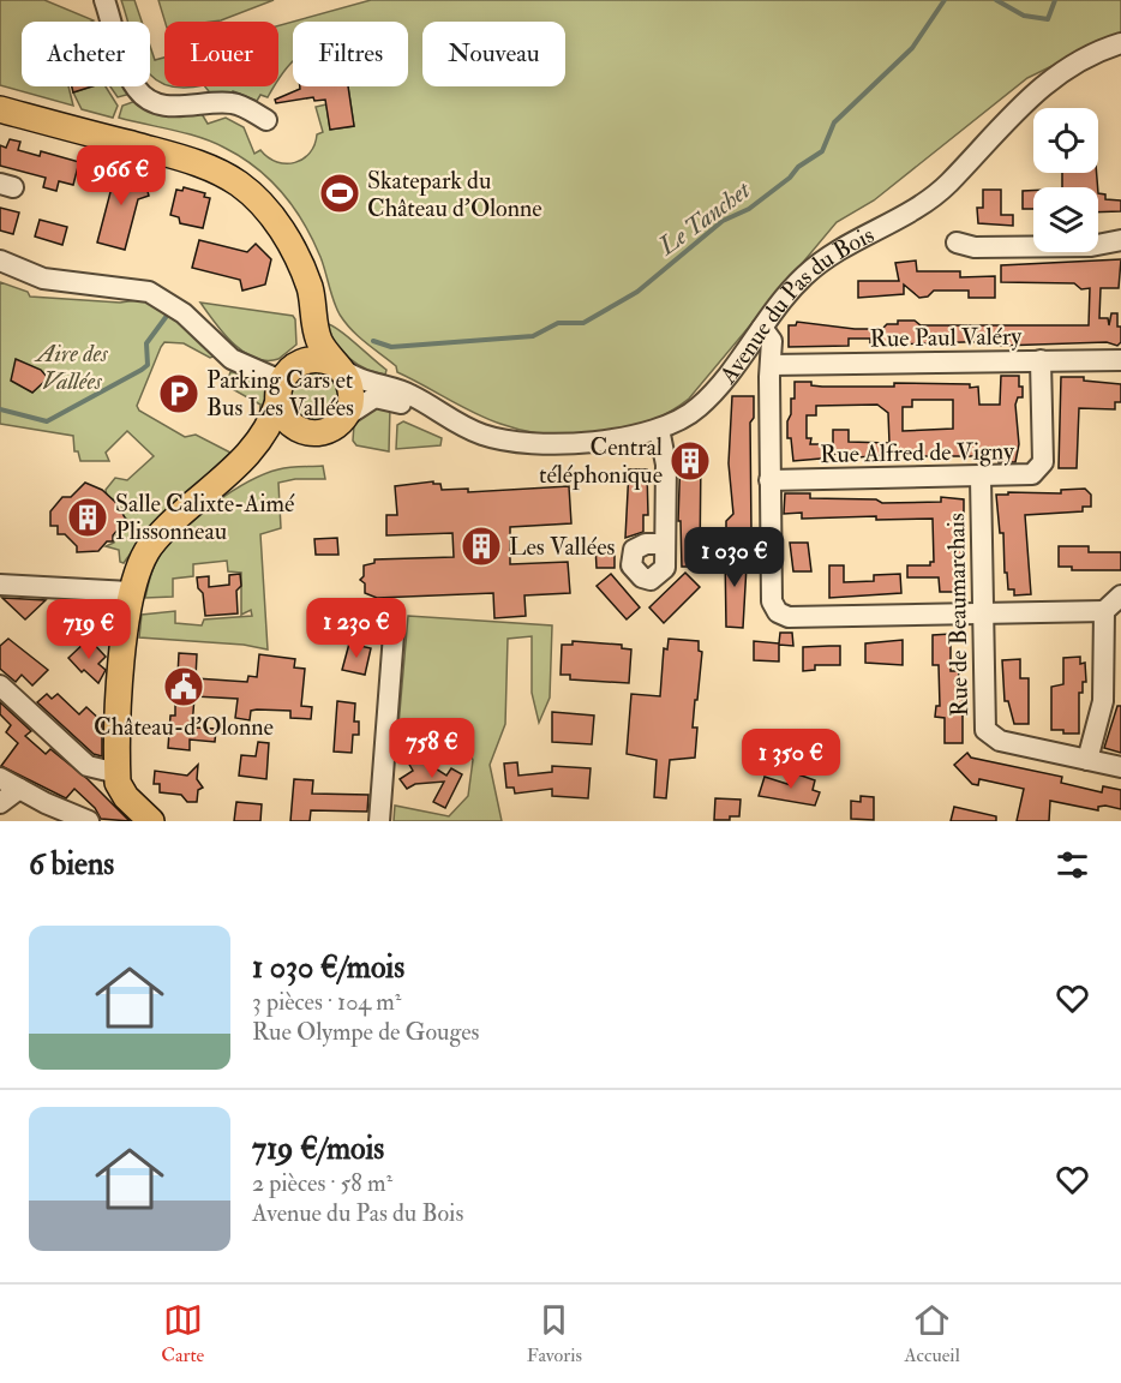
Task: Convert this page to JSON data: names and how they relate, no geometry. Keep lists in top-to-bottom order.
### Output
{
  "streets": {
    "street": [
      "Avenue du Pas du Bois",
      "Rue Paul Valéry",
      "Rue Alfred de Vigny",
      "Rue de Beaumarchais"
    ]
  },
  "crossings": [
    ["Rue Paul Valéry", "Rue Alfred de Vigny"],
    ["Rue Alfred de Vigny", "Rue de Beaumarchais"]
  ],
  "water": ["Le Tanchet"],
  "parks": ["Aire des Vallées"],
  "places": {
    "sports": ["Skatepark du Château d'Olonne"],
    "parking": ["Parking Cars et Bus Les Vallées"],
    "building": ["Central téléphonique", "Salle Calixte-Aimé Plissonneau", "Les Vallées"],
    "public building": ["Château-d'Olonne"]
  },
  "page": {
    "chip": [
      "Acheter",
      "Louer",
      "Filtres",
      "Nouveau"
    ],
    "price": [
      "966 €",
      "1 030 €",
      "1 230 €",
      "719 €",
      "758 €",
      "1 350 €"
    ],
    "heading": "6 biens",
    "list": [
      {
        "name": "1 030 €/mois",
        "note": "3 pièces · 104 m² · Rue Olympe de Gouges"
      },
      {
        "name": "719 €/mois",
        "note": "2 pièces · 58 m² · Avenue du Pas du Bois"
      }
    ],
    "tabs": ["Carte", "Favoris", "Accueil"]
  }
}
